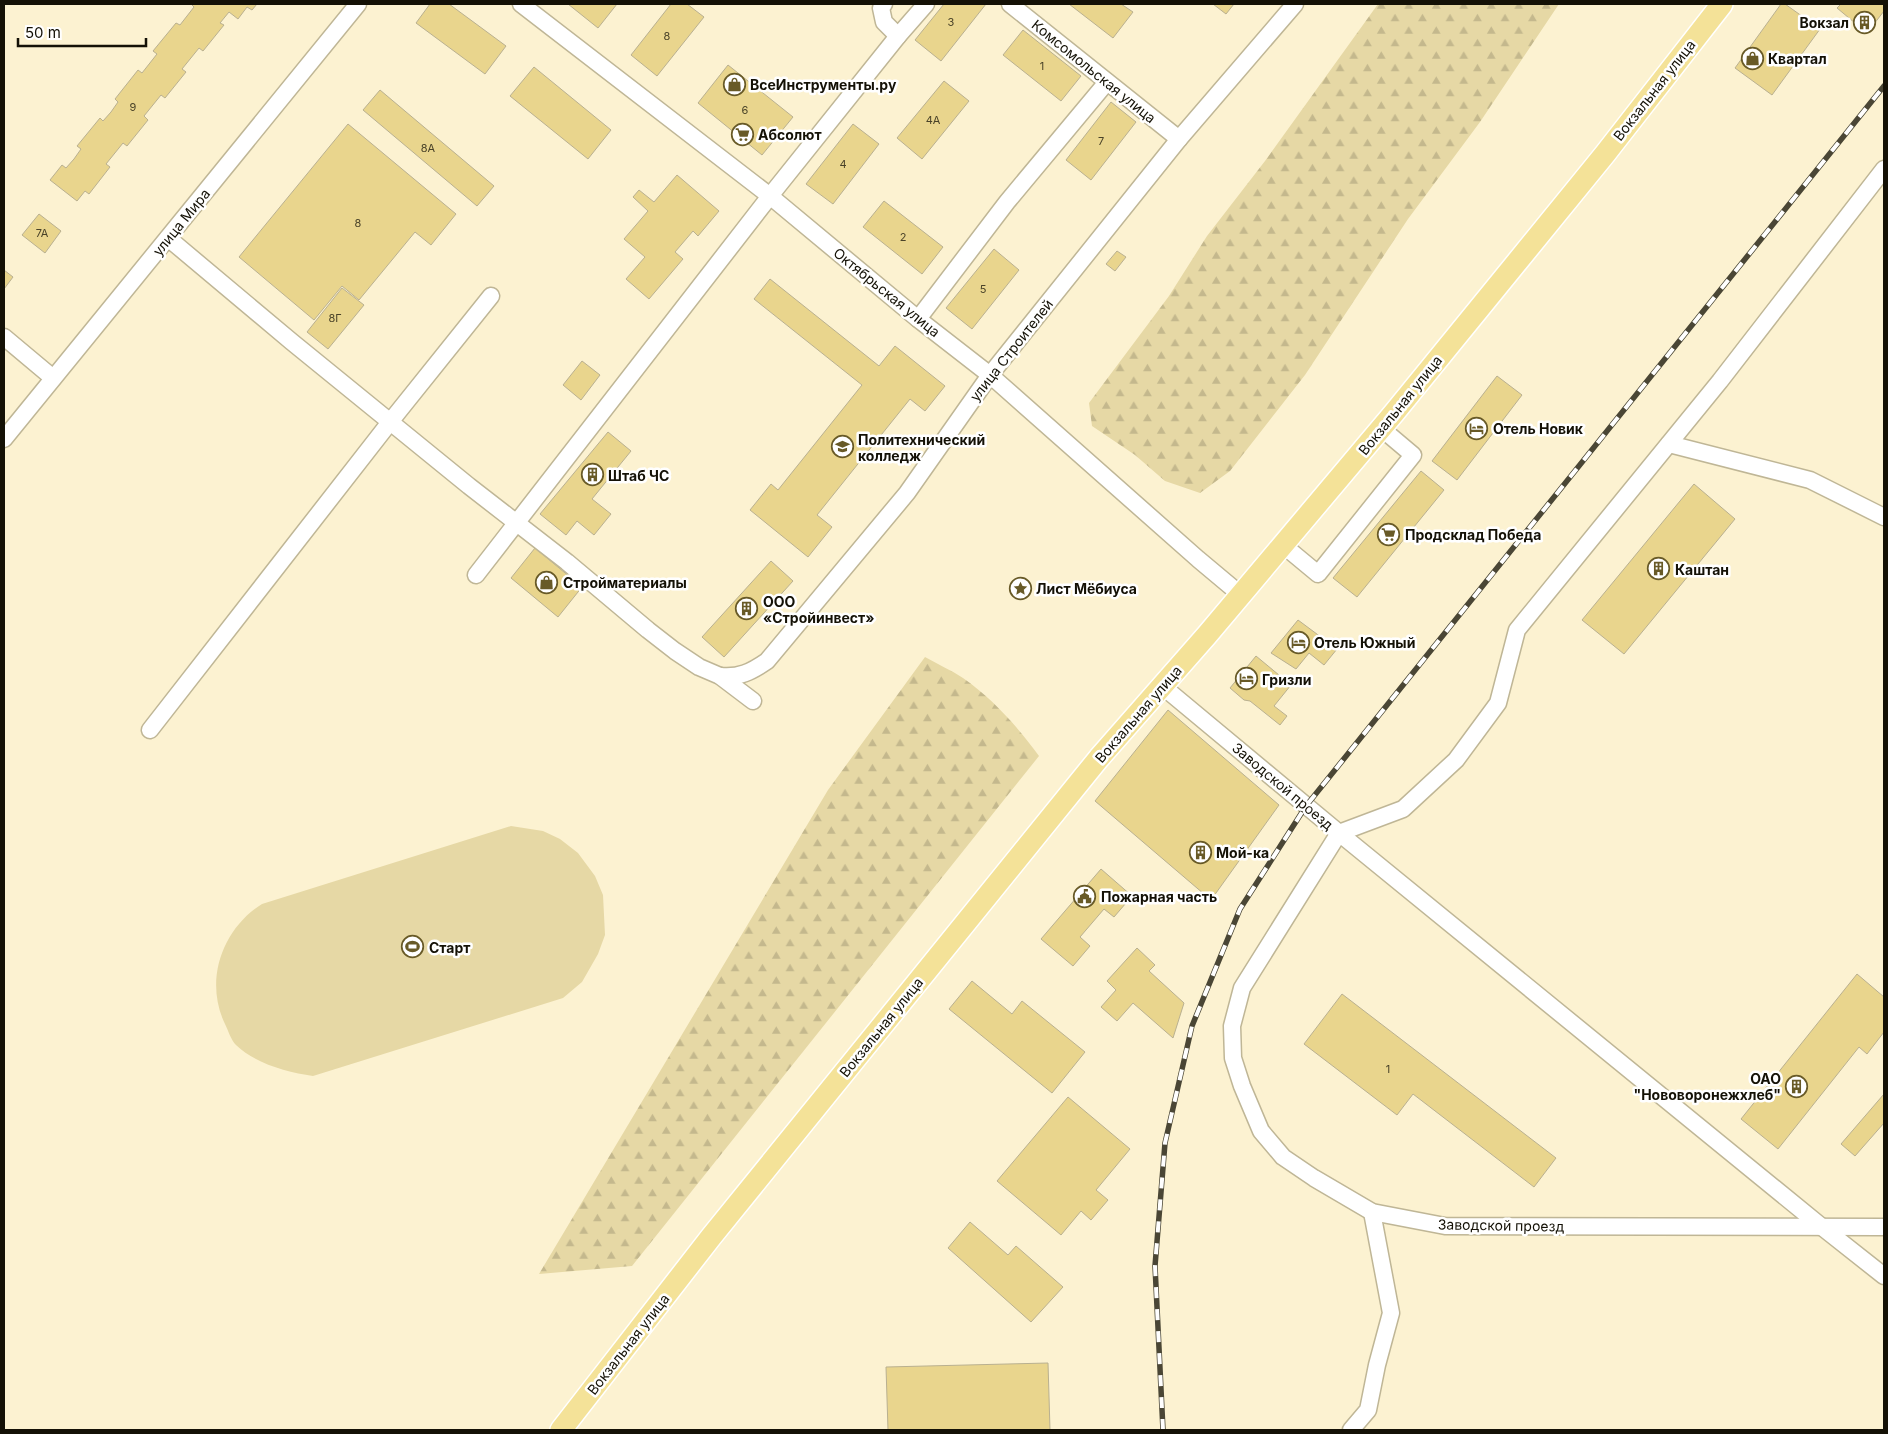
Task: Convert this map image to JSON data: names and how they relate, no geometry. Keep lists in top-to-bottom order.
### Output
{
  "streets": {
    "main road": ["Вокзальная улица"],
    "street": [
      "Комсомольская улица",
      "улица Мира",
      "Октябрьская улица",
      "улица Строителей",
      "Заводской проезд"
    ]
  },
  "crossings": [
    ["Комсомольская улица", "улица Строителей"],
    ["Вокзальная улица", "Октябрьская улица"],
    ["Вокзальная улица", "Заводской проезд"],
    ["Октябрьская улица", "улица Строителей"]
  ],
  "places": {
    "building": [
      "Вокзал",
      "Штаб ЧС",
      "Каштан",
      "ООО «Стройинвест»",
      "Мой-ка",
      "ОАО \"Нововоронежхлеб\""
    ],
    "shop": ["Квартал", "ВсеИнструменты.ру", "Стройматериалы"],
    "supermarket": ["Абсолют", "Продсклад Победа"],
    "hotel": ["Отель Новик", "Отель Южный", "Гризли"],
    "school or university": ["Политехнический колледж"],
    "place": ["Лист Мёбиуса"],
    "public building": ["Пожарная часть"],
    "sports": ["Старт"]
  },
  "house_numbers": [
    "3",
    "8",
    "1",
    "9",
    "6",
    "4А",
    "7",
    "8А",
    "4",
    "8",
    "7А",
    "2",
    "5",
    "8Г",
    "1"
  ],
  "scale_bar": "50 m"
}
